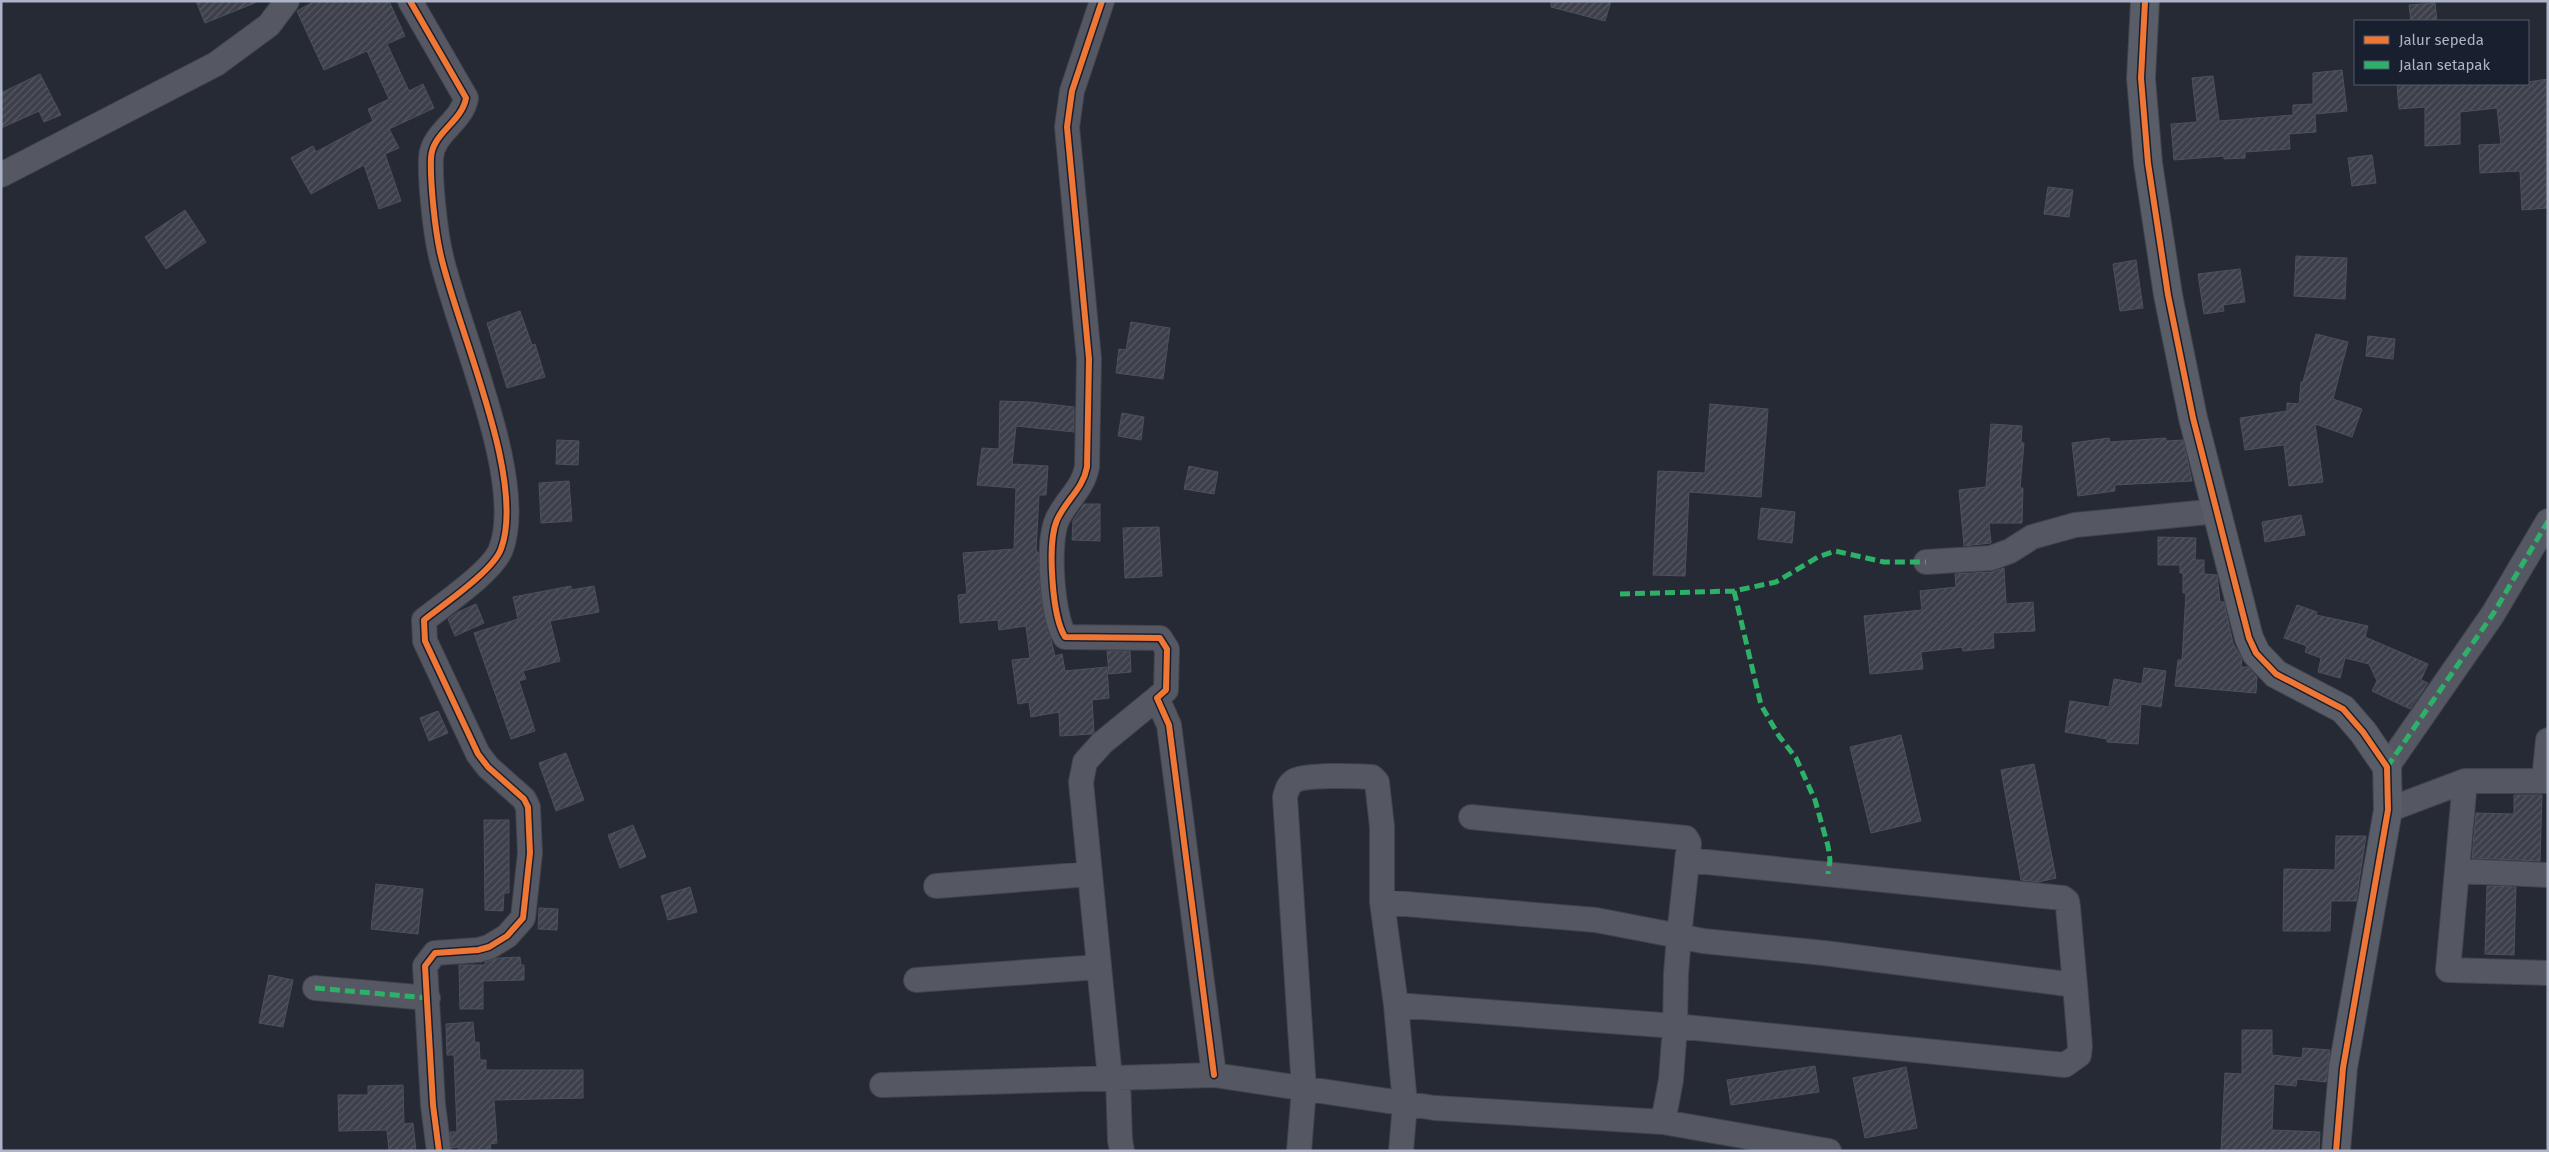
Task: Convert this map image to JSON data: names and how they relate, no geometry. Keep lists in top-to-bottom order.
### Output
{
  "legend": ["Jalur sepeda", "Jalan setapak"]
}
